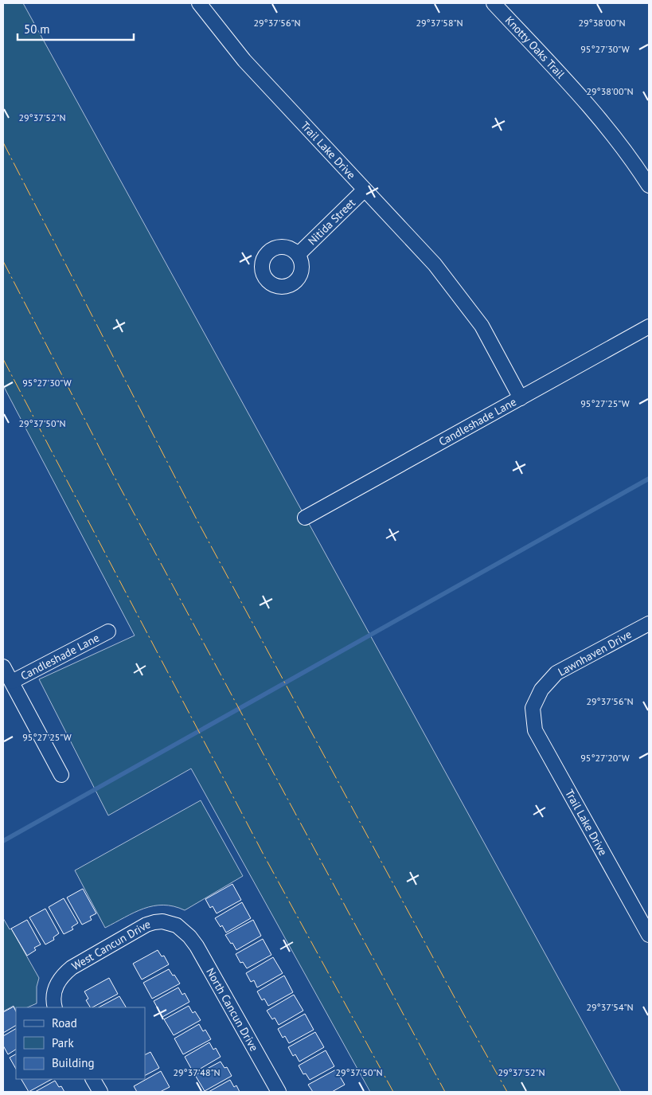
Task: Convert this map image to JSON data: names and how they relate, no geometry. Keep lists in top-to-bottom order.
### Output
{
  "streets": {
    "street": [
      "Knotty Oaks Trail",
      "Trail Lake Drive",
      "Nitida Street",
      "Candleshade Lane",
      "Lawnhaven Drive",
      "West Cancun Drive",
      "North Cancun Drive"
    ]
  },
  "crossings": [
    ["Trail Lake Drive", "Nitida Street"],
    ["Trail Lake Drive", "Candleshade Lane"],
    ["Trail Lake Drive", "Lawnhaven Drive"],
    ["West Cancun Drive", "North Cancun Drive"]
  ],
  "legend": ["Road", "Park", "Building"],
  "scale_bar": "50 m",
  "coordinates": [
    "29°37'56\"N",
    "29°37'58\"N",
    "29°38'00\"N",
    "95°27'30\"W",
    "29°37'52\"N",
    "95°27'25\"W",
    "29°37'50\"N",
    "95°27'20\"W",
    "29°37'54\"N",
    "29°37'48\"N"
  ]
}
